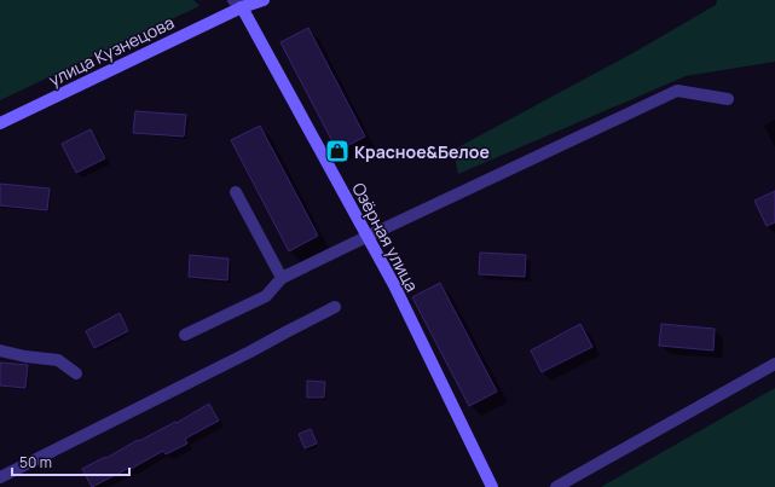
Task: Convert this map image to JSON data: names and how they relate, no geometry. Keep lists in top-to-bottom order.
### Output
{
  "streets": {
    "street": ["улица Кузнецова", "Озёрная улица"]
  },
  "crossings": [
    ["улица Кузнецова", "Озёрная улица"]
  ],
  "places": {
    "shop": ["Красное&Белое"]
  },
  "scale_bar": "50 m"
}
